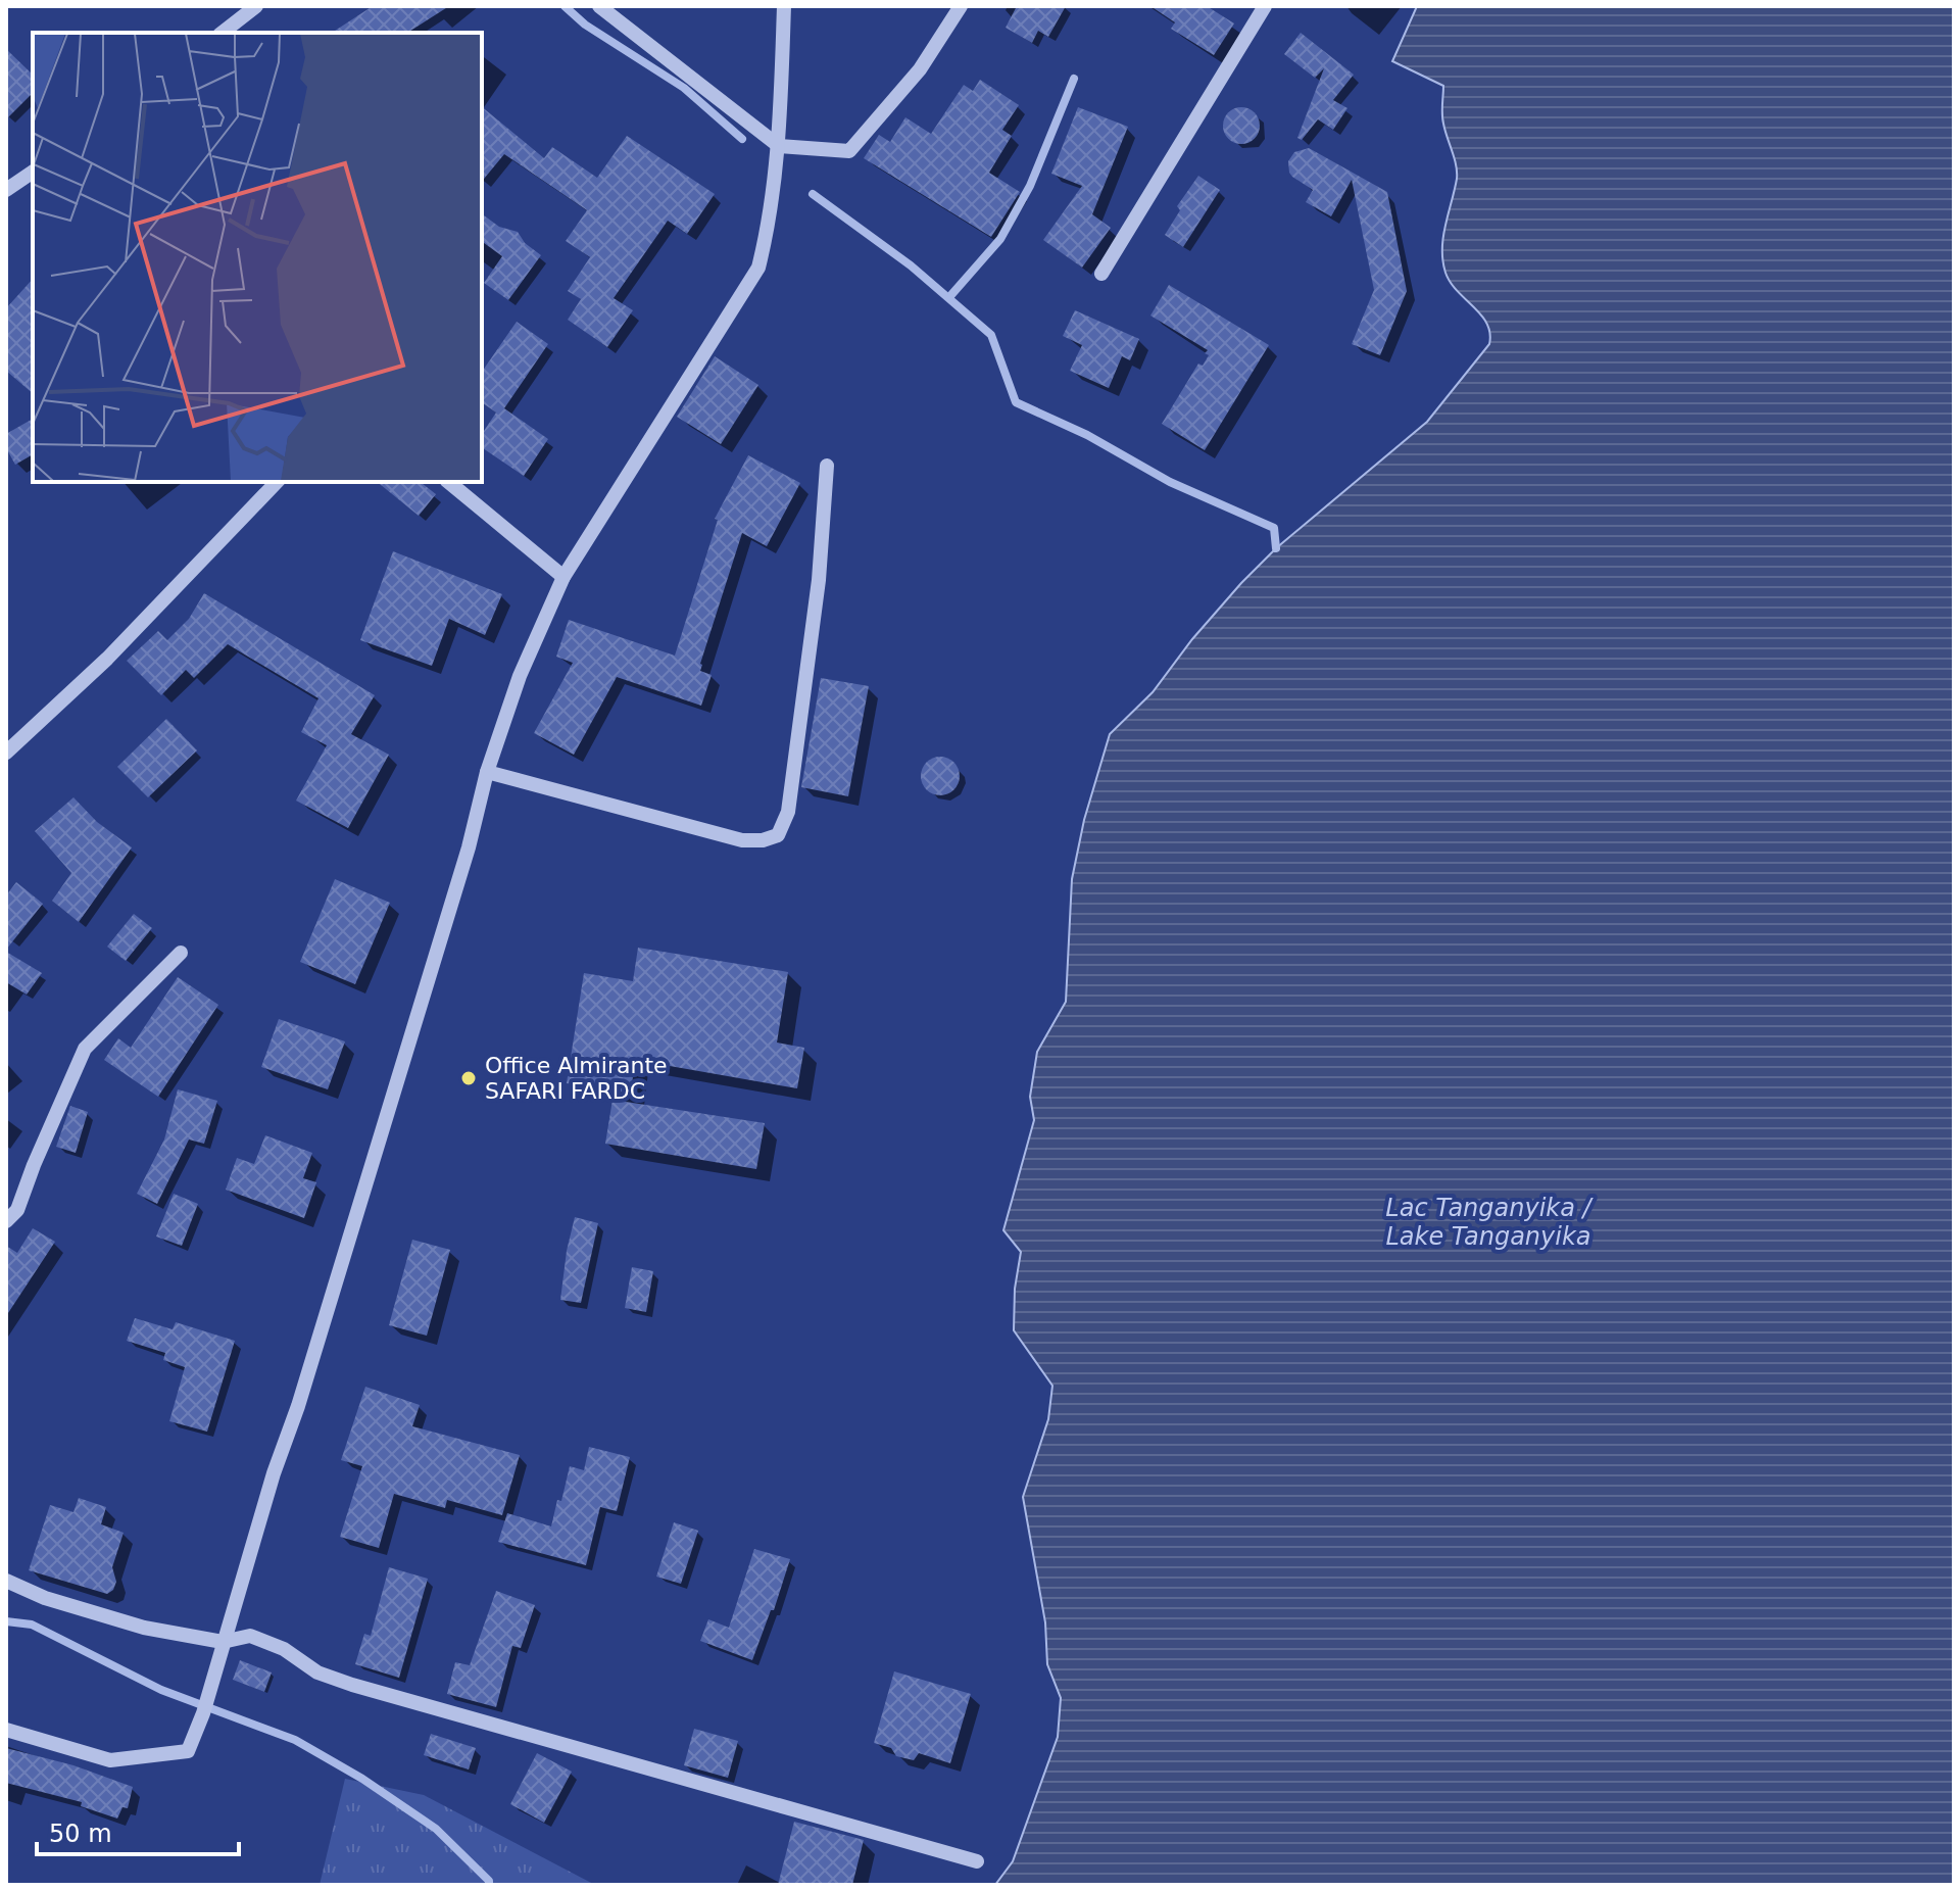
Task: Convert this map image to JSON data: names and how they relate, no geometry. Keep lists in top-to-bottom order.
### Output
{
  "water": ["Lac Tanganyika / Lake Tanganyika"],
  "places": ["Office Almirante SAFARI FARDC"],
  "scale_bar": "50 m"
}
